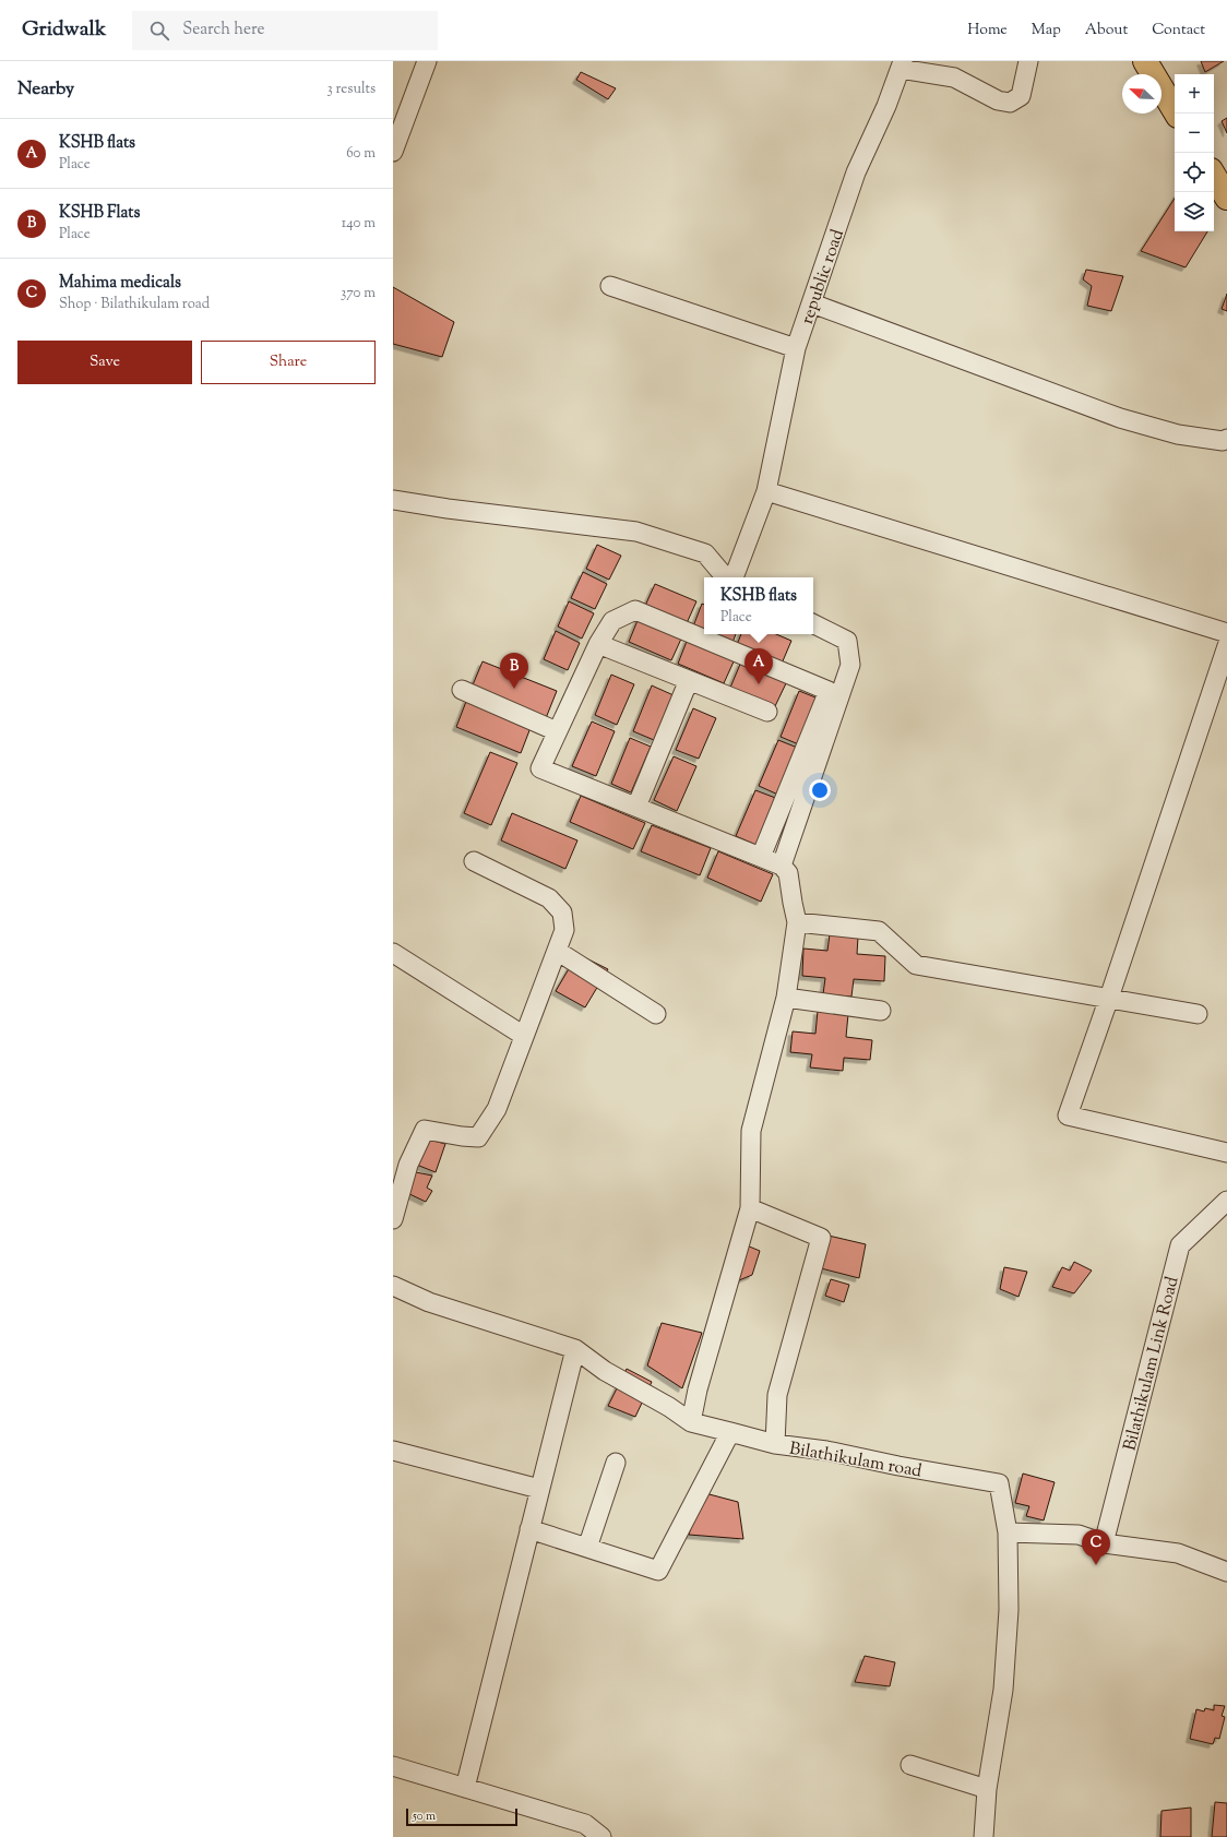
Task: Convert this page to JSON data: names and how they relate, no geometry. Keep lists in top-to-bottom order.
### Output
{
  "streets": {
    "street": ["republic road", "Bilathikulam Link Road", "Bilathikulam road"]
  },
  "scale_bar": "50 m",
  "north": "top left",
  "page": {
    "header": "Gridwalk",
    "search": "Search here",
    "nav": [
      "Home",
      "Map",
      "About",
      "Contact"
    ],
    "heading": ["Nearby", "3 results"],
    "map_buttons": ["+", "−"],
    "list": [
      {
        "mark": "A",
        "name": "KSHB flats",
        "note": "Place",
        "value": "60 m"
      },
      {
        "mark": "B",
        "name": "KSHB Flats",
        "note": "Place",
        "value": "140 m"
      },
      {
        "mark": "C",
        "name": "Mahima medicals",
        "note": "Shop · Bilathikulam road",
        "value": "370 m"
      }
    ],
    "buttons": ["Save", "Share"],
    "popup": ["KSHB flats", "Place"],
    "pins": ["A", "B", "C"],
    "scale": "50 m"
  }
}
